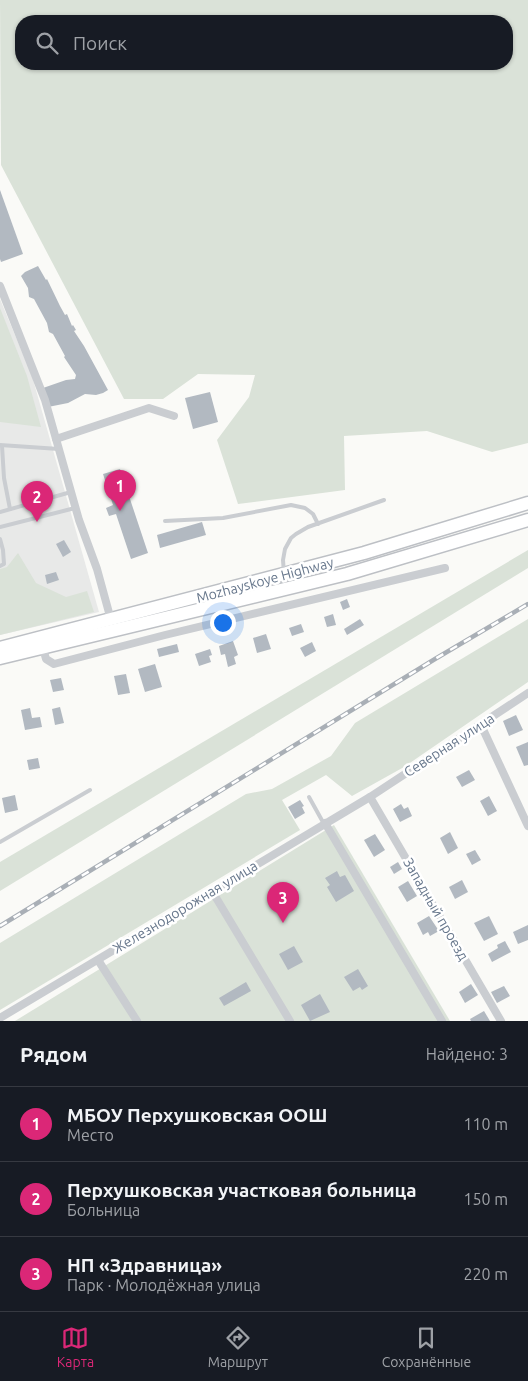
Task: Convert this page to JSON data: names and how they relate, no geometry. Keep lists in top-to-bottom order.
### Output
{
  "streets": {
    "main road": ["Mozhayskoye Highway"],
    "street": ["Северная улица", "Железнодорожная улица", "Западный проезд"]
  },
  "crossings": [
    ["Северная улица", "Железнодорожная улица"],
    ["Северная улица", "Западный проезд"],
    ["Железнодорожная улица", "Западный проезд"]
  ],
  "page": {
    "search": "Поиск",
    "pins": ["1", "2", "3"],
    "heading": ["Рядом", "Найдено: 3"],
    "list": [
      {
        "mark": "1",
        "name": "МБОУ Перхушковская ООШ",
        "note": "Место",
        "value": "110 m"
      },
      {
        "mark": "2",
        "name": "Перхушковская участковая больница",
        "note": "Больница",
        "value": "150 m"
      },
      {
        "mark": "3",
        "name": "НП «Здравница»",
        "note": "Парк · Молодёжная улица",
        "value": "220 m"
      }
    ],
    "nav": ["Карта", "Маршрут", "Сохранённые"]
  }
}
